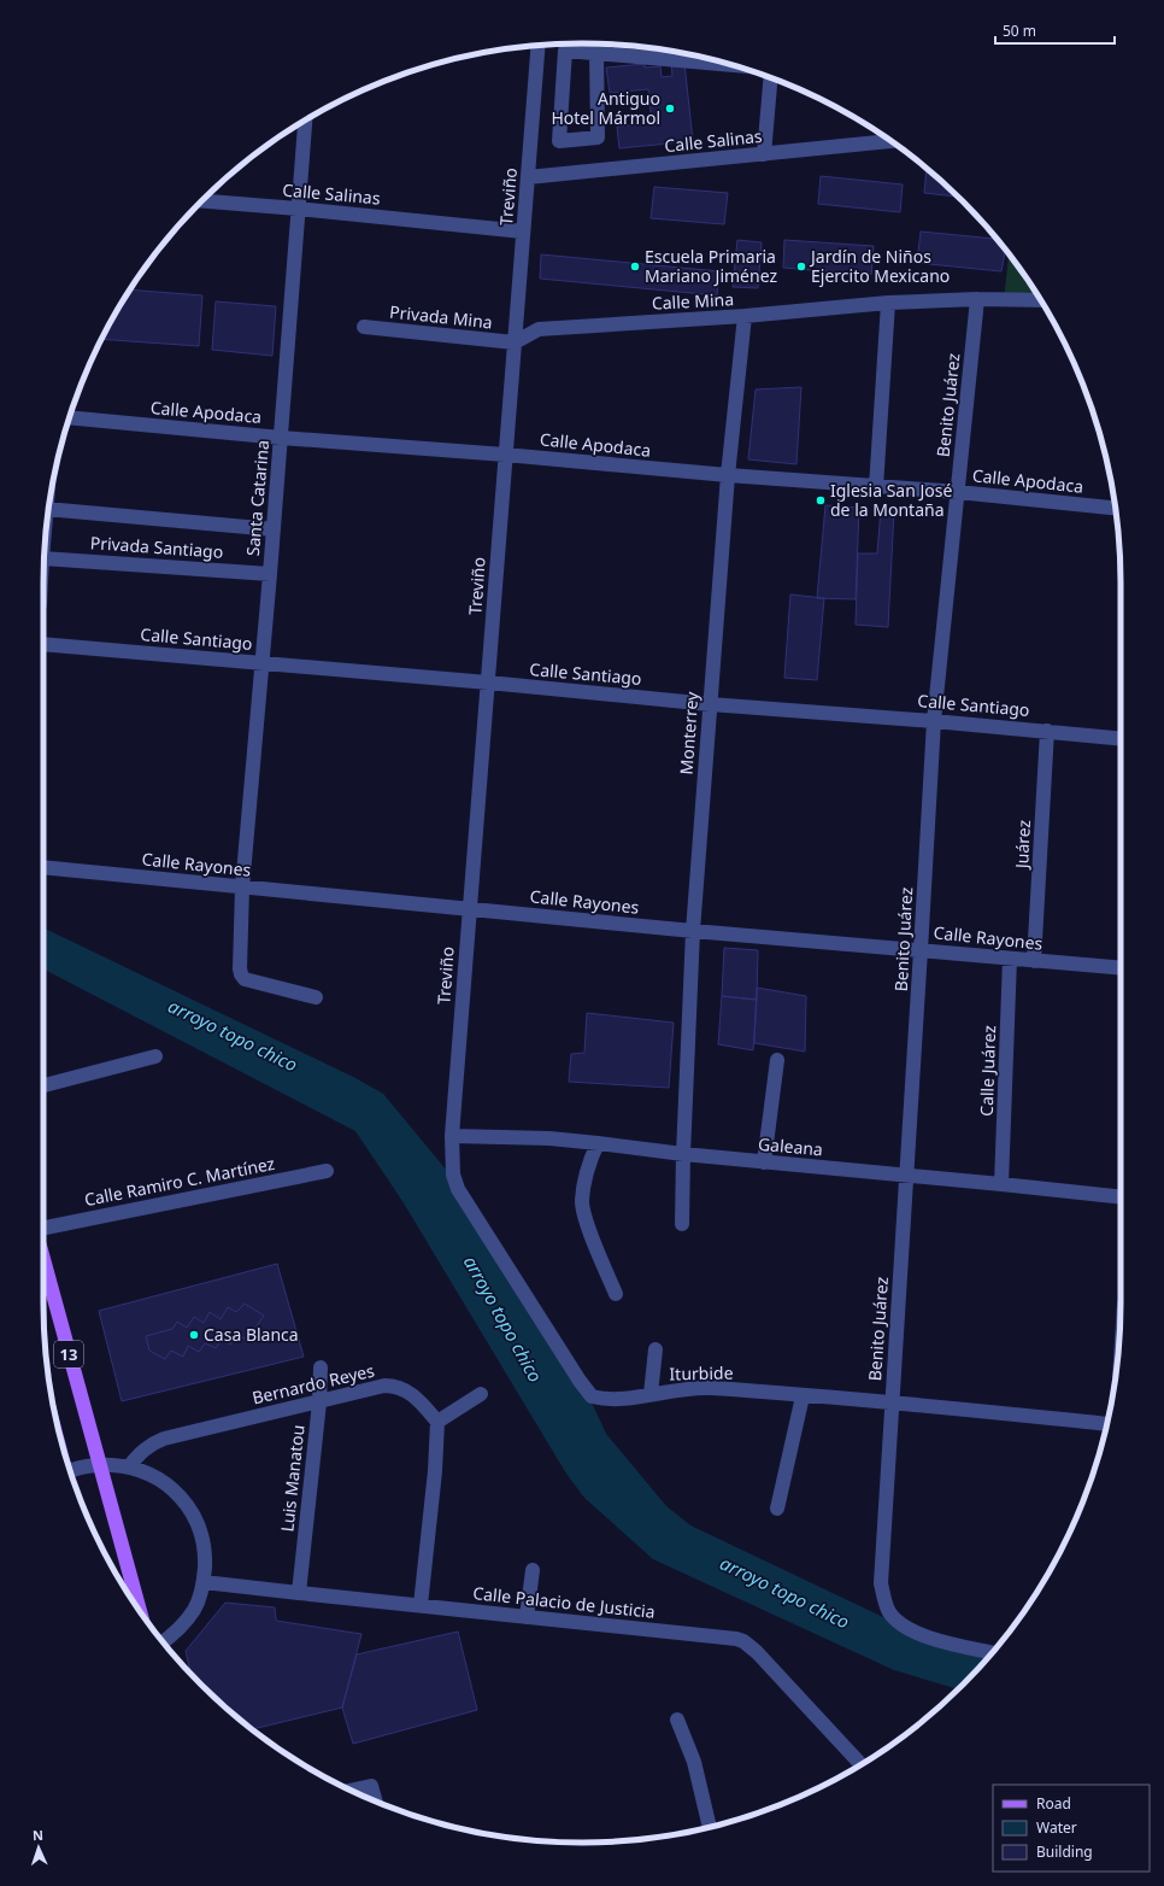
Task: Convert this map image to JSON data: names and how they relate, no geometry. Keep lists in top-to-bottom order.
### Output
{
  "streets": {
    "main road": ["13"],
    "street": [
      "Calle Salinas",
      "Treviño",
      "Calle Mina",
      "Privada Mina",
      "Benito Juárez",
      "Calle Apodaca",
      "Santa Catarina",
      "Privada Santiago",
      "Calle Santiago",
      "Monterrey",
      "Juárez",
      "Calle Rayones",
      "Calle Juárez",
      "Galeana",
      "Calle Ramiro C. Martínez",
      "Iturbide",
      "Bernardo Reyes",
      "Luis Manatou",
      "Calle Palacio de Justicia"
    ]
  },
  "crossings": [
    ["Calle Salinas", "Treviño"],
    ["Calle Salinas", "Santa Catarina"],
    ["Treviño", "Calle Mina"],
    ["Treviño", "Privada Mina"],
    ["Treviño", "Calle Apodaca"],
    ["Treviño", "Calle Santiago"],
    ["Treviño", "Calle Rayones"],
    ["Treviño", "Galeana"],
    ["Treviño", "Iturbide"],
    ["Calle Mina", "Privada Mina"],
    ["Calle Mina", "Benito Juárez"],
    ["Calle Mina", "Monterrey"],
    ["Benito Juárez", "Calle Apodaca"],
    ["Benito Juárez", "Calle Santiago"],
    ["Benito Juárez", "Calle Rayones"],
    ["Benito Juárez", "Galeana"],
    ["Benito Juárez", "Iturbide"],
    ["Calle Apodaca", "Santa Catarina"],
    ["Calle Apodaca", "Monterrey"],
    ["Santa Catarina", "Privada Santiago"],
    ["Santa Catarina", "Calle Santiago"],
    ["Santa Catarina", "Calle Rayones"],
    ["Calle Santiago", "Monterrey"],
    ["Calle Santiago", "Juárez"],
    ["Monterrey", "Calle Rayones"],
    ["Monterrey", "Galeana"],
    ["Juárez", "Calle Rayones"],
    ["Calle Rayones", "Calle Juárez"],
    ["Calle Juárez", "Galeana"],
    ["Galeana", "Iturbide"],
    ["Bernardo Reyes", "Luis Manatou"],
    ["Luis Manatou", "Calle Palacio de Justicia"]
  ],
  "water": ["arroyo topo chico"],
  "places": [
    "Antiguo Hotel Mármol",
    "Escuela Primaria Mariano Jiménez",
    "Jardín de Niños Ejercito Mexicano",
    "Iglesia San José de la Montaña",
    "Casa Blanca"
  ],
  "legend": ["Road", "Water", "Building"],
  "scale_bar": "50 m",
  "north": "top"
}
